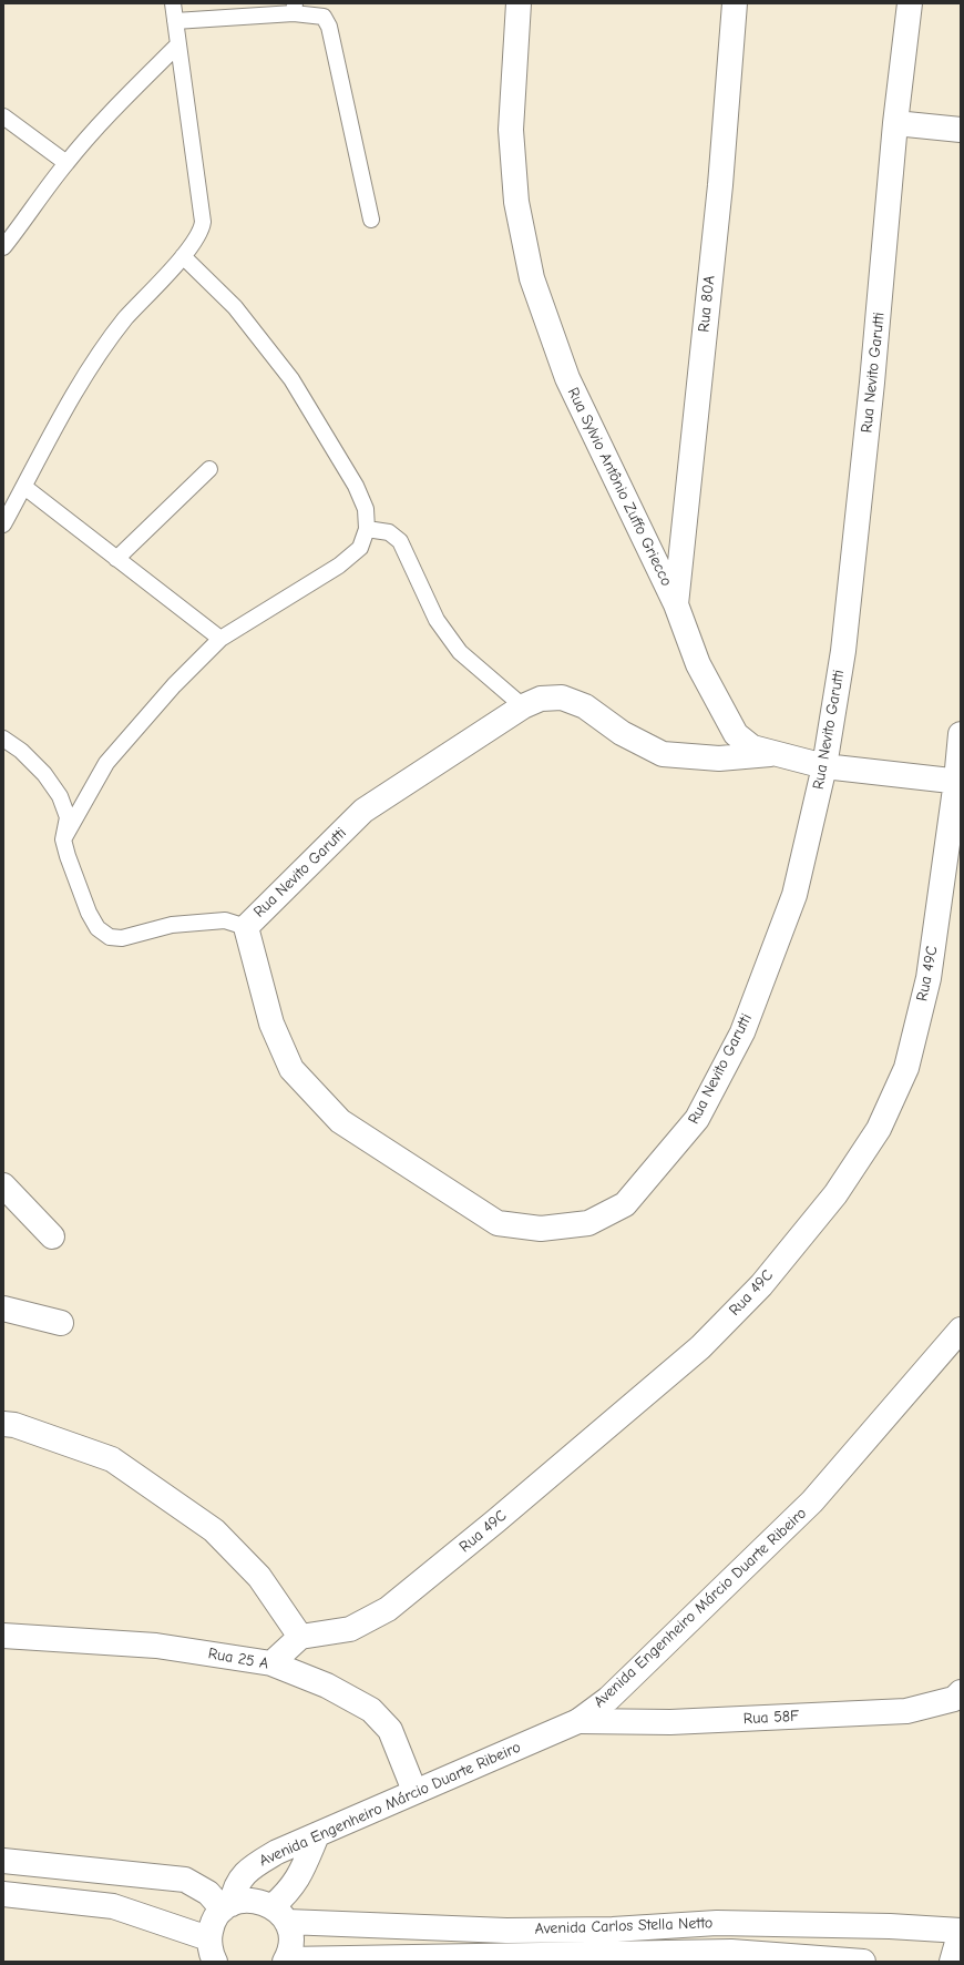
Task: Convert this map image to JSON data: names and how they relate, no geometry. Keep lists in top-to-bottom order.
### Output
{
  "streets": {
    "street": [
      "Rua 80A",
      "Rua Nevito Garutti",
      "Rua Sylvio Antônio Zuffo Griecco",
      "Rua 49C",
      "Avenida Engenheiro Márcio Duarte Ribeiro",
      "Rua 25 A",
      "Rua 58F",
      "Avenida Carlos Stella Netto"
    ]
  },
  "crossings": [
    ["Rua 80A", "Rua Sylvio Antônio Zuffo Griecco"],
    ["Rua Nevito Garutti", "Rua Sylvio Antônio Zuffo Griecco"],
    ["Rua Sylvio Antônio Zuffo Griecco", "Rua 49C"],
    ["Avenida Engenheiro Márcio Duarte Ribeiro", "Rua 25 A"],
    ["Avenida Engenheiro Márcio Duarte Ribeiro", "Rua 58F"],
    ["Avenida Engenheiro Márcio Duarte Ribeiro", "Avenida Carlos Stella Netto"]
  ]
}
